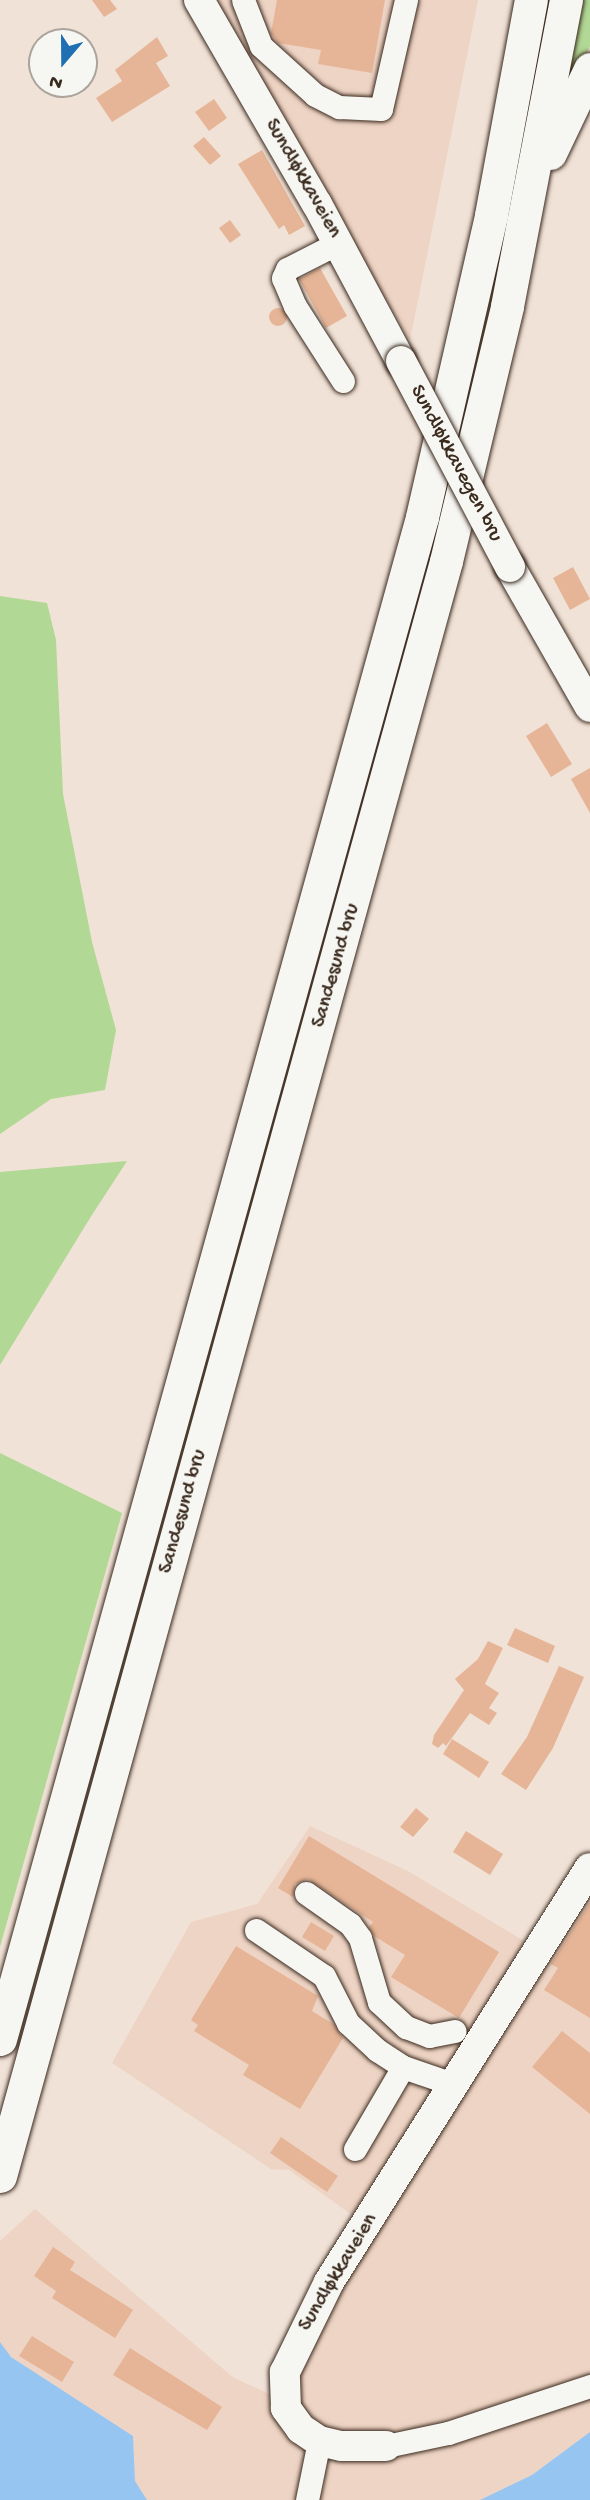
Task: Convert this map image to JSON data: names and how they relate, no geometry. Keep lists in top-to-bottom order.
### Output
{
  "streets": {
    "highway": ["Sandesund bru"],
    "main road": ["Sundløkkaveien", "Sundløkkavegen bru"]
  },
  "crossings": [
    ["Sundløkkaveien", "Sundløkkavegen bru"]
  ],
  "north": "bottom"
}
